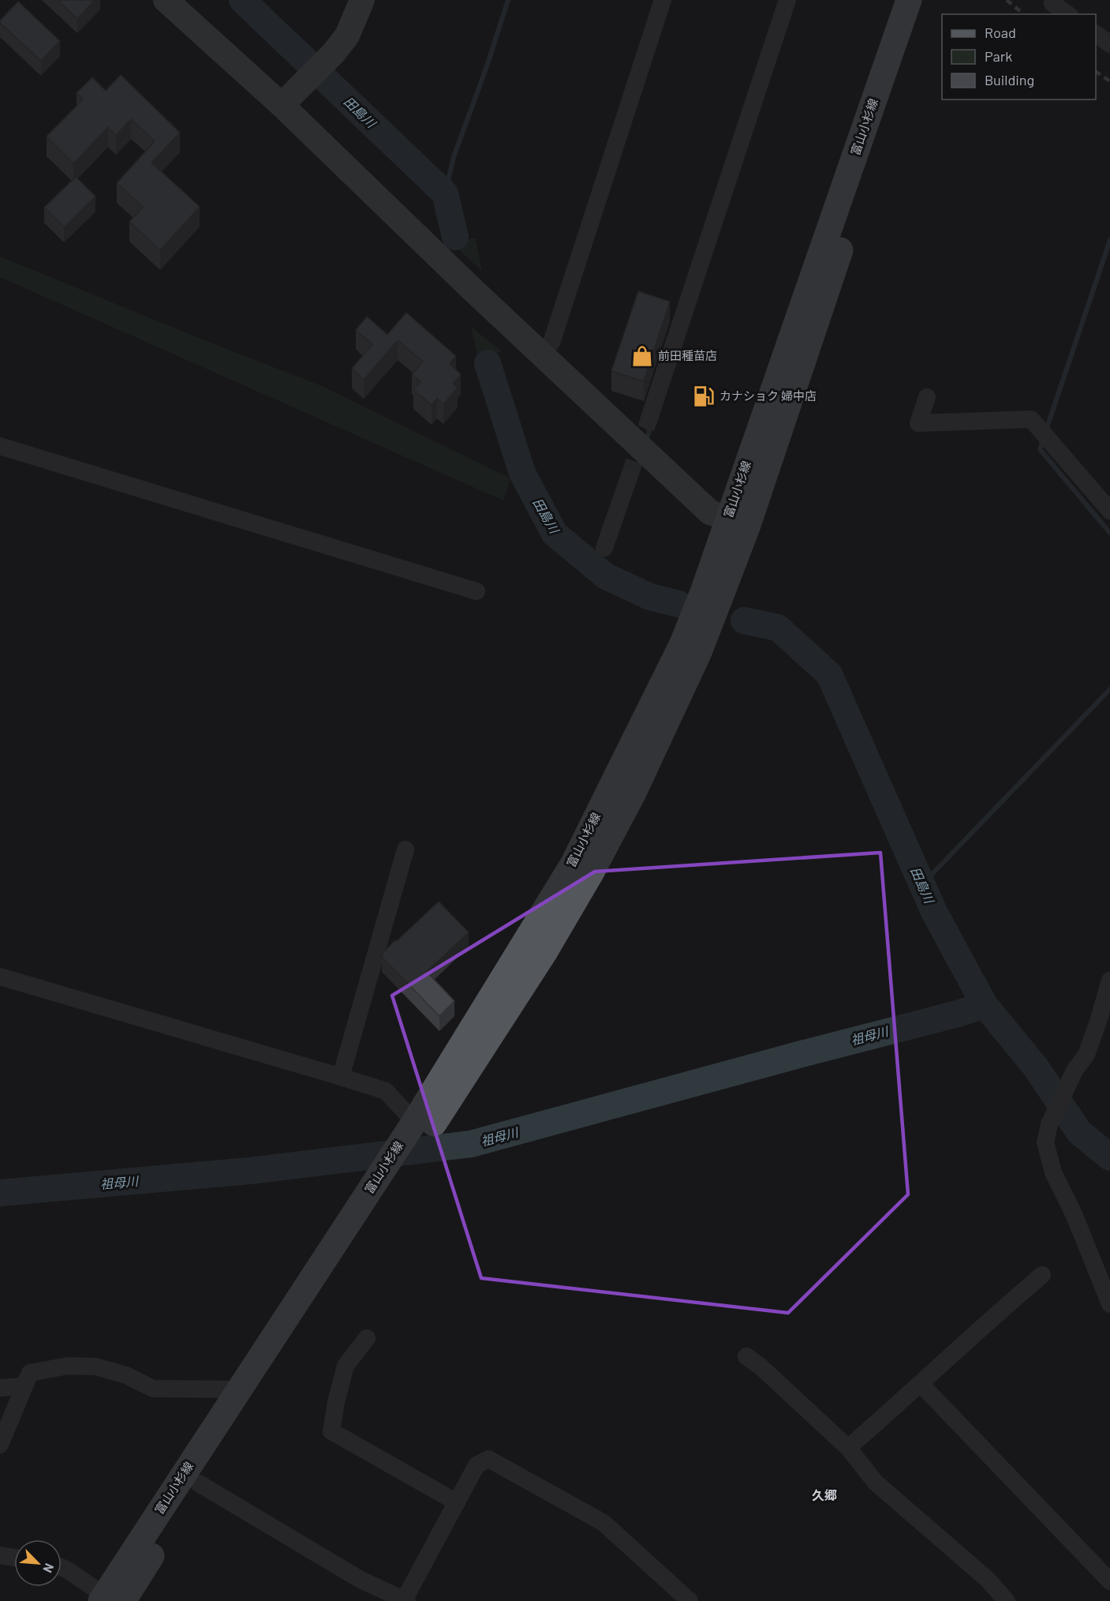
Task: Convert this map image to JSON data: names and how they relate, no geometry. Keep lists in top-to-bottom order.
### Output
{
  "streets": {
    "main road": ["富山小杉線"]
  },
  "districts": ["久郷"],
  "water": ["田島川", "祖母川"],
  "places": {
    "shop": ["前田種苗店"],
    "fuel station": ["カナショク 婦中店"]
  },
  "legend": ["Road", "Park", "Building"],
  "north": "bottom right"
}
